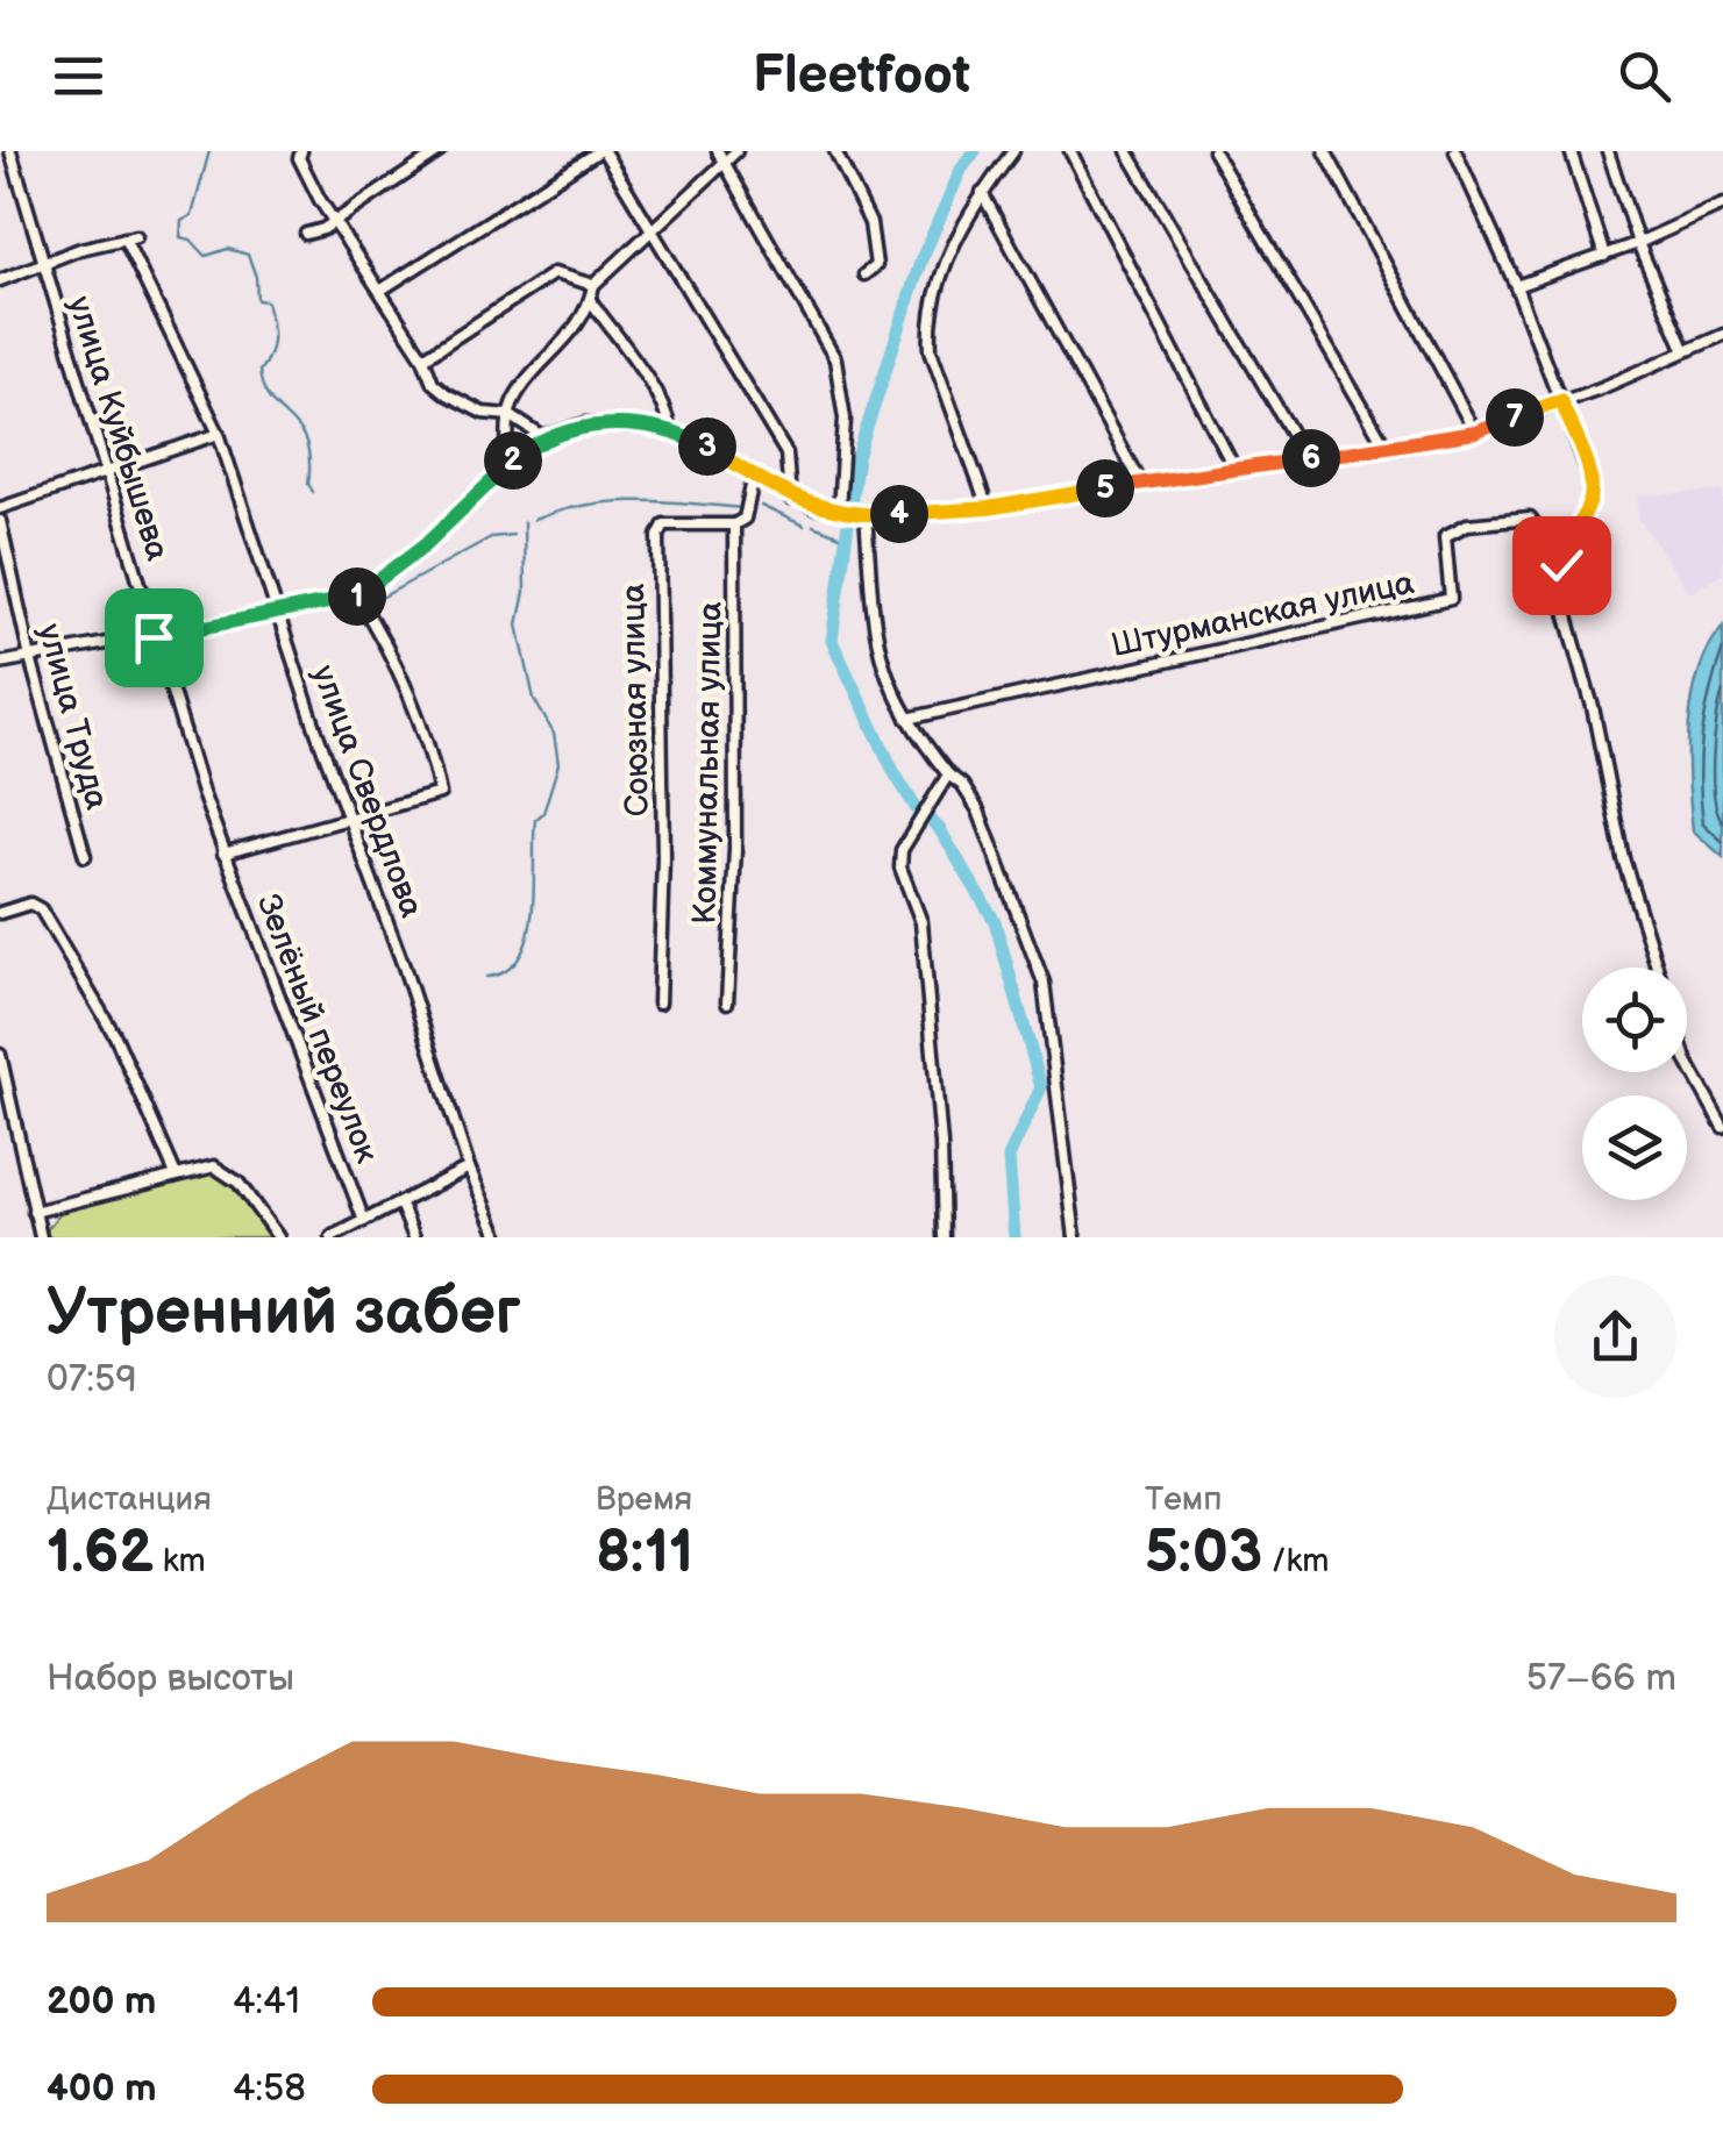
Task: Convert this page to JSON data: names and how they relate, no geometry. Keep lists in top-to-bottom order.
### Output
{
  "streets": {
    "street": [
      "улица Куйбышева",
      "Штурманская улица",
      "Союзная улица",
      "улица Труда",
      "Коммунальная улица",
      "улица Свердлова",
      "Зелёный переулок"
    ]
  },
  "crossings": [
    ["улица Куйбышева", "улица Свердлова"],
    ["улица Куйбышева", "Зелёный переулок"],
    ["Союзная улица", "Коммунальная улица"]
  ],
  "page": {
    "header": "Fleetfoot",
    "pins": [
      "7",
      "3",
      "6",
      "2",
      "5",
      "4",
      "1"
    ],
    "heading": ["Утренний забег", "07:59"],
    "stats": [
      ["Дистанция", "1.62 km"],
      ["Время", "8:11"],
      ["Темп", "5:03 /km"]
    ],
    "chart": ["Набор высоты", "57–66 m"],
    "list": [
      {
        "name": "200 m",
        "note": "4:41"
      },
      {
        "name": "400 m",
        "note": "4:58"
      }
    ]
  }
}
